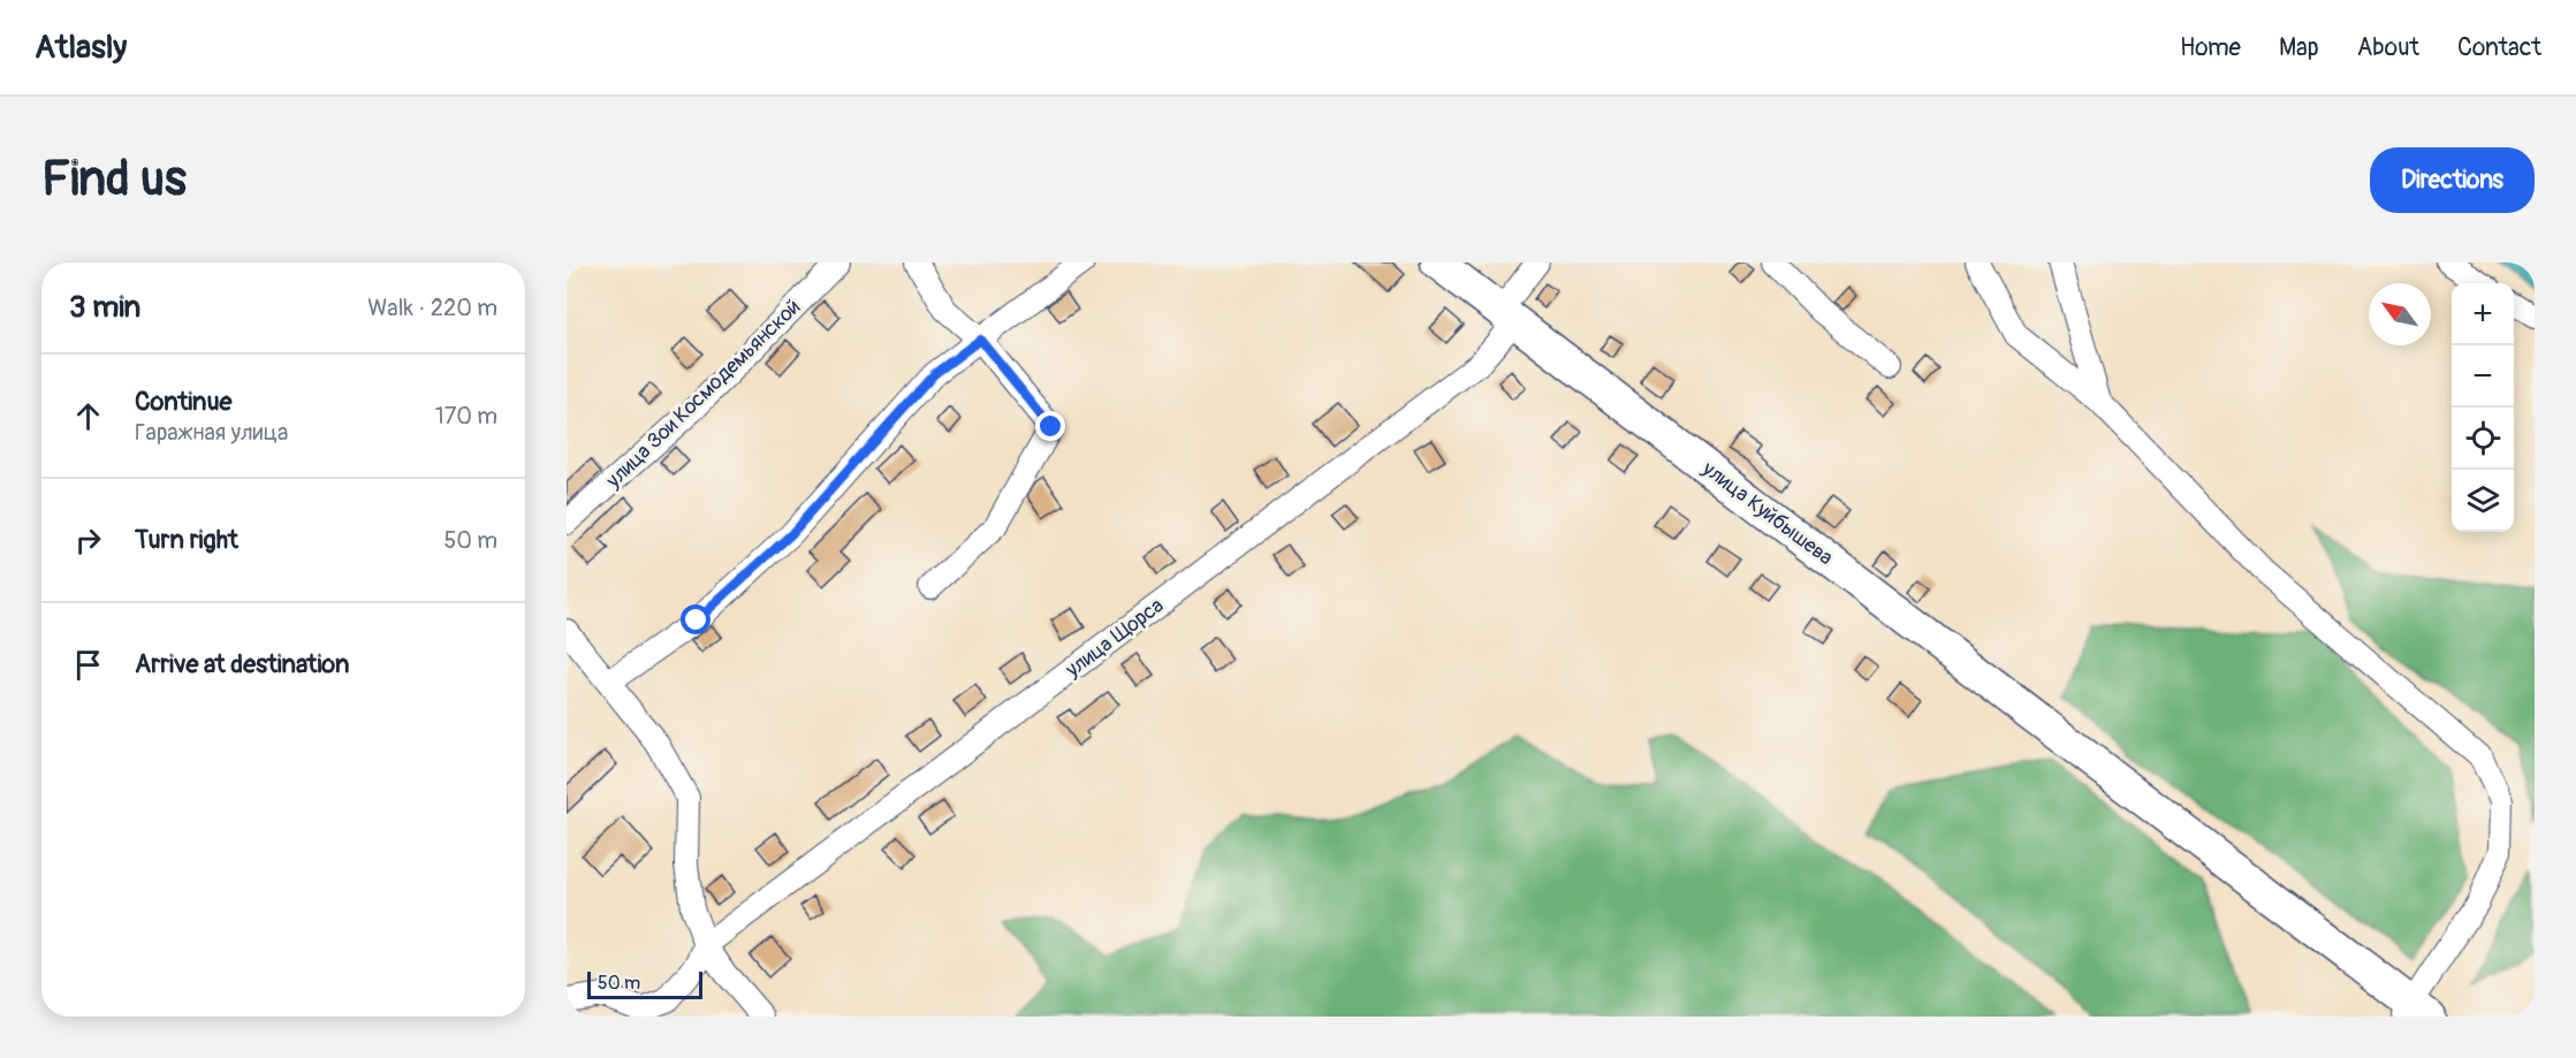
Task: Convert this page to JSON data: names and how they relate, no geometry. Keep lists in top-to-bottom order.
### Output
{
  "streets": {
    "highway": ["улица Куйбышева"],
    "street": ["улица Зои Космодемьянской", "улица Щорса"]
  },
  "crossings": [
    ["улица Куйбышева", "улица Щорса"]
  ],
  "scale_bar": "50 m",
  "north": "top left",
  "page": {
    "header": "Atlasly",
    "nav": [
      "Home",
      "Map",
      "About",
      "Contact"
    ],
    "buttons": "Directions",
    "title": "Find us",
    "heading": ["3 min", "Walk · 220 m"],
    "map_buttons": ["+", "−"],
    "list": [
      ["Continue", "Гаражная улица", "170 m"],
      ["Turn right", "50 m"],
      "Arrive at destination"
    ],
    "scale": "50 m"
  }
}
